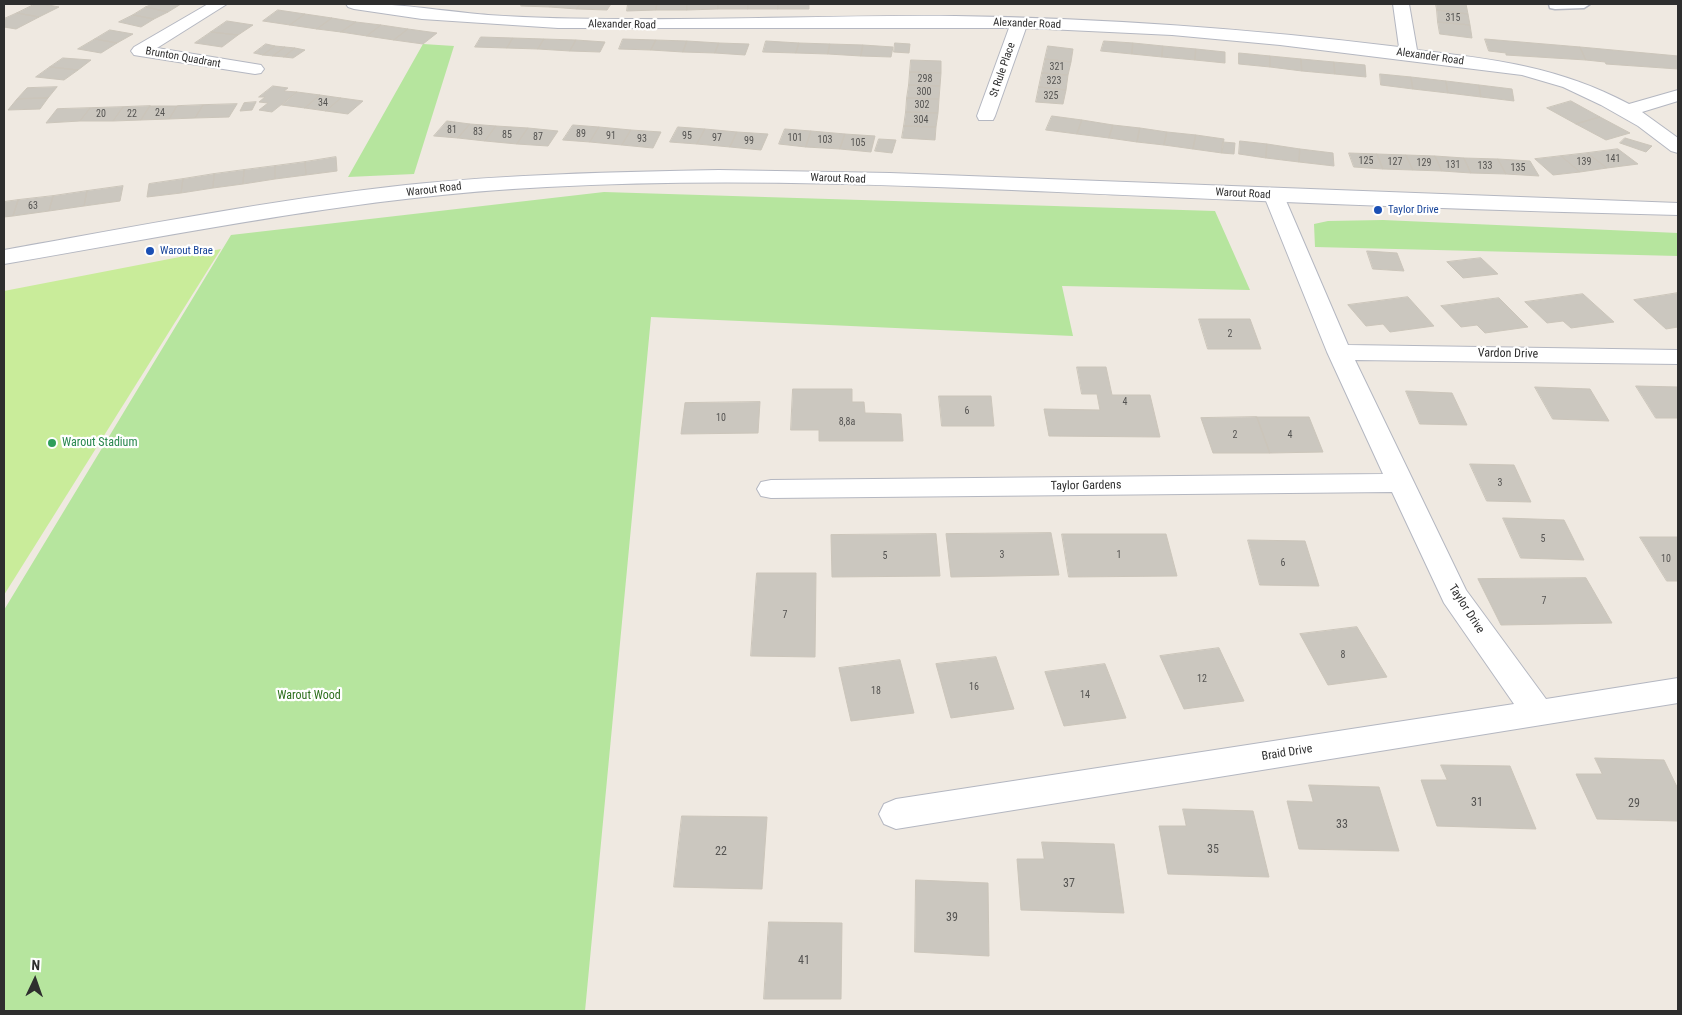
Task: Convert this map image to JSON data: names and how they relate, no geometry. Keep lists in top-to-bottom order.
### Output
{
  "streets": {
    "street": [
      "Alexander Road",
      "Brunton Quadrant",
      "St Rule Place",
      "Warout Road",
      "Vardon Drive",
      "Taylor Gardens",
      "Taylor Drive",
      "Braid Drive"
    ]
  },
  "crossings": [
    ["Alexander Road", "St Rule Place"],
    ["Warout Road", "Taylor Drive"],
    ["Vardon Drive", "Taylor Drive"],
    ["Taylor Gardens", "Taylor Drive"],
    ["Taylor Drive", "Braid Drive"]
  ],
  "parks": ["Warout Wood"],
  "places": ["Taylor Drive", "Warout Brae", "Warout Stadium"],
  "house_numbers": [
    "315",
    "321",
    "298",
    "323",
    "300",
    "325",
    "34",
    "302",
    "24",
    "20",
    "22",
    "304",
    "81",
    "83",
    "89",
    "85",
    "91",
    "95",
    "87",
    "97",
    "101",
    "93",
    "103",
    "99",
    "105",
    "141",
    "125",
    "127",
    "139",
    "129",
    "131",
    "133",
    "135",
    "63",
    "2",
    "4",
    "6",
    "10",
    "8,8a",
    "2",
    "4",
    "3",
    "5",
    "3",
    "1",
    "5",
    "10",
    "6",
    "7",
    "7",
    "8",
    "12",
    "16",
    "18",
    "14",
    "31",
    "29",
    "33",
    "35",
    "22",
    "37",
    "39",
    "41"
  ],
  "north": "top"
}
